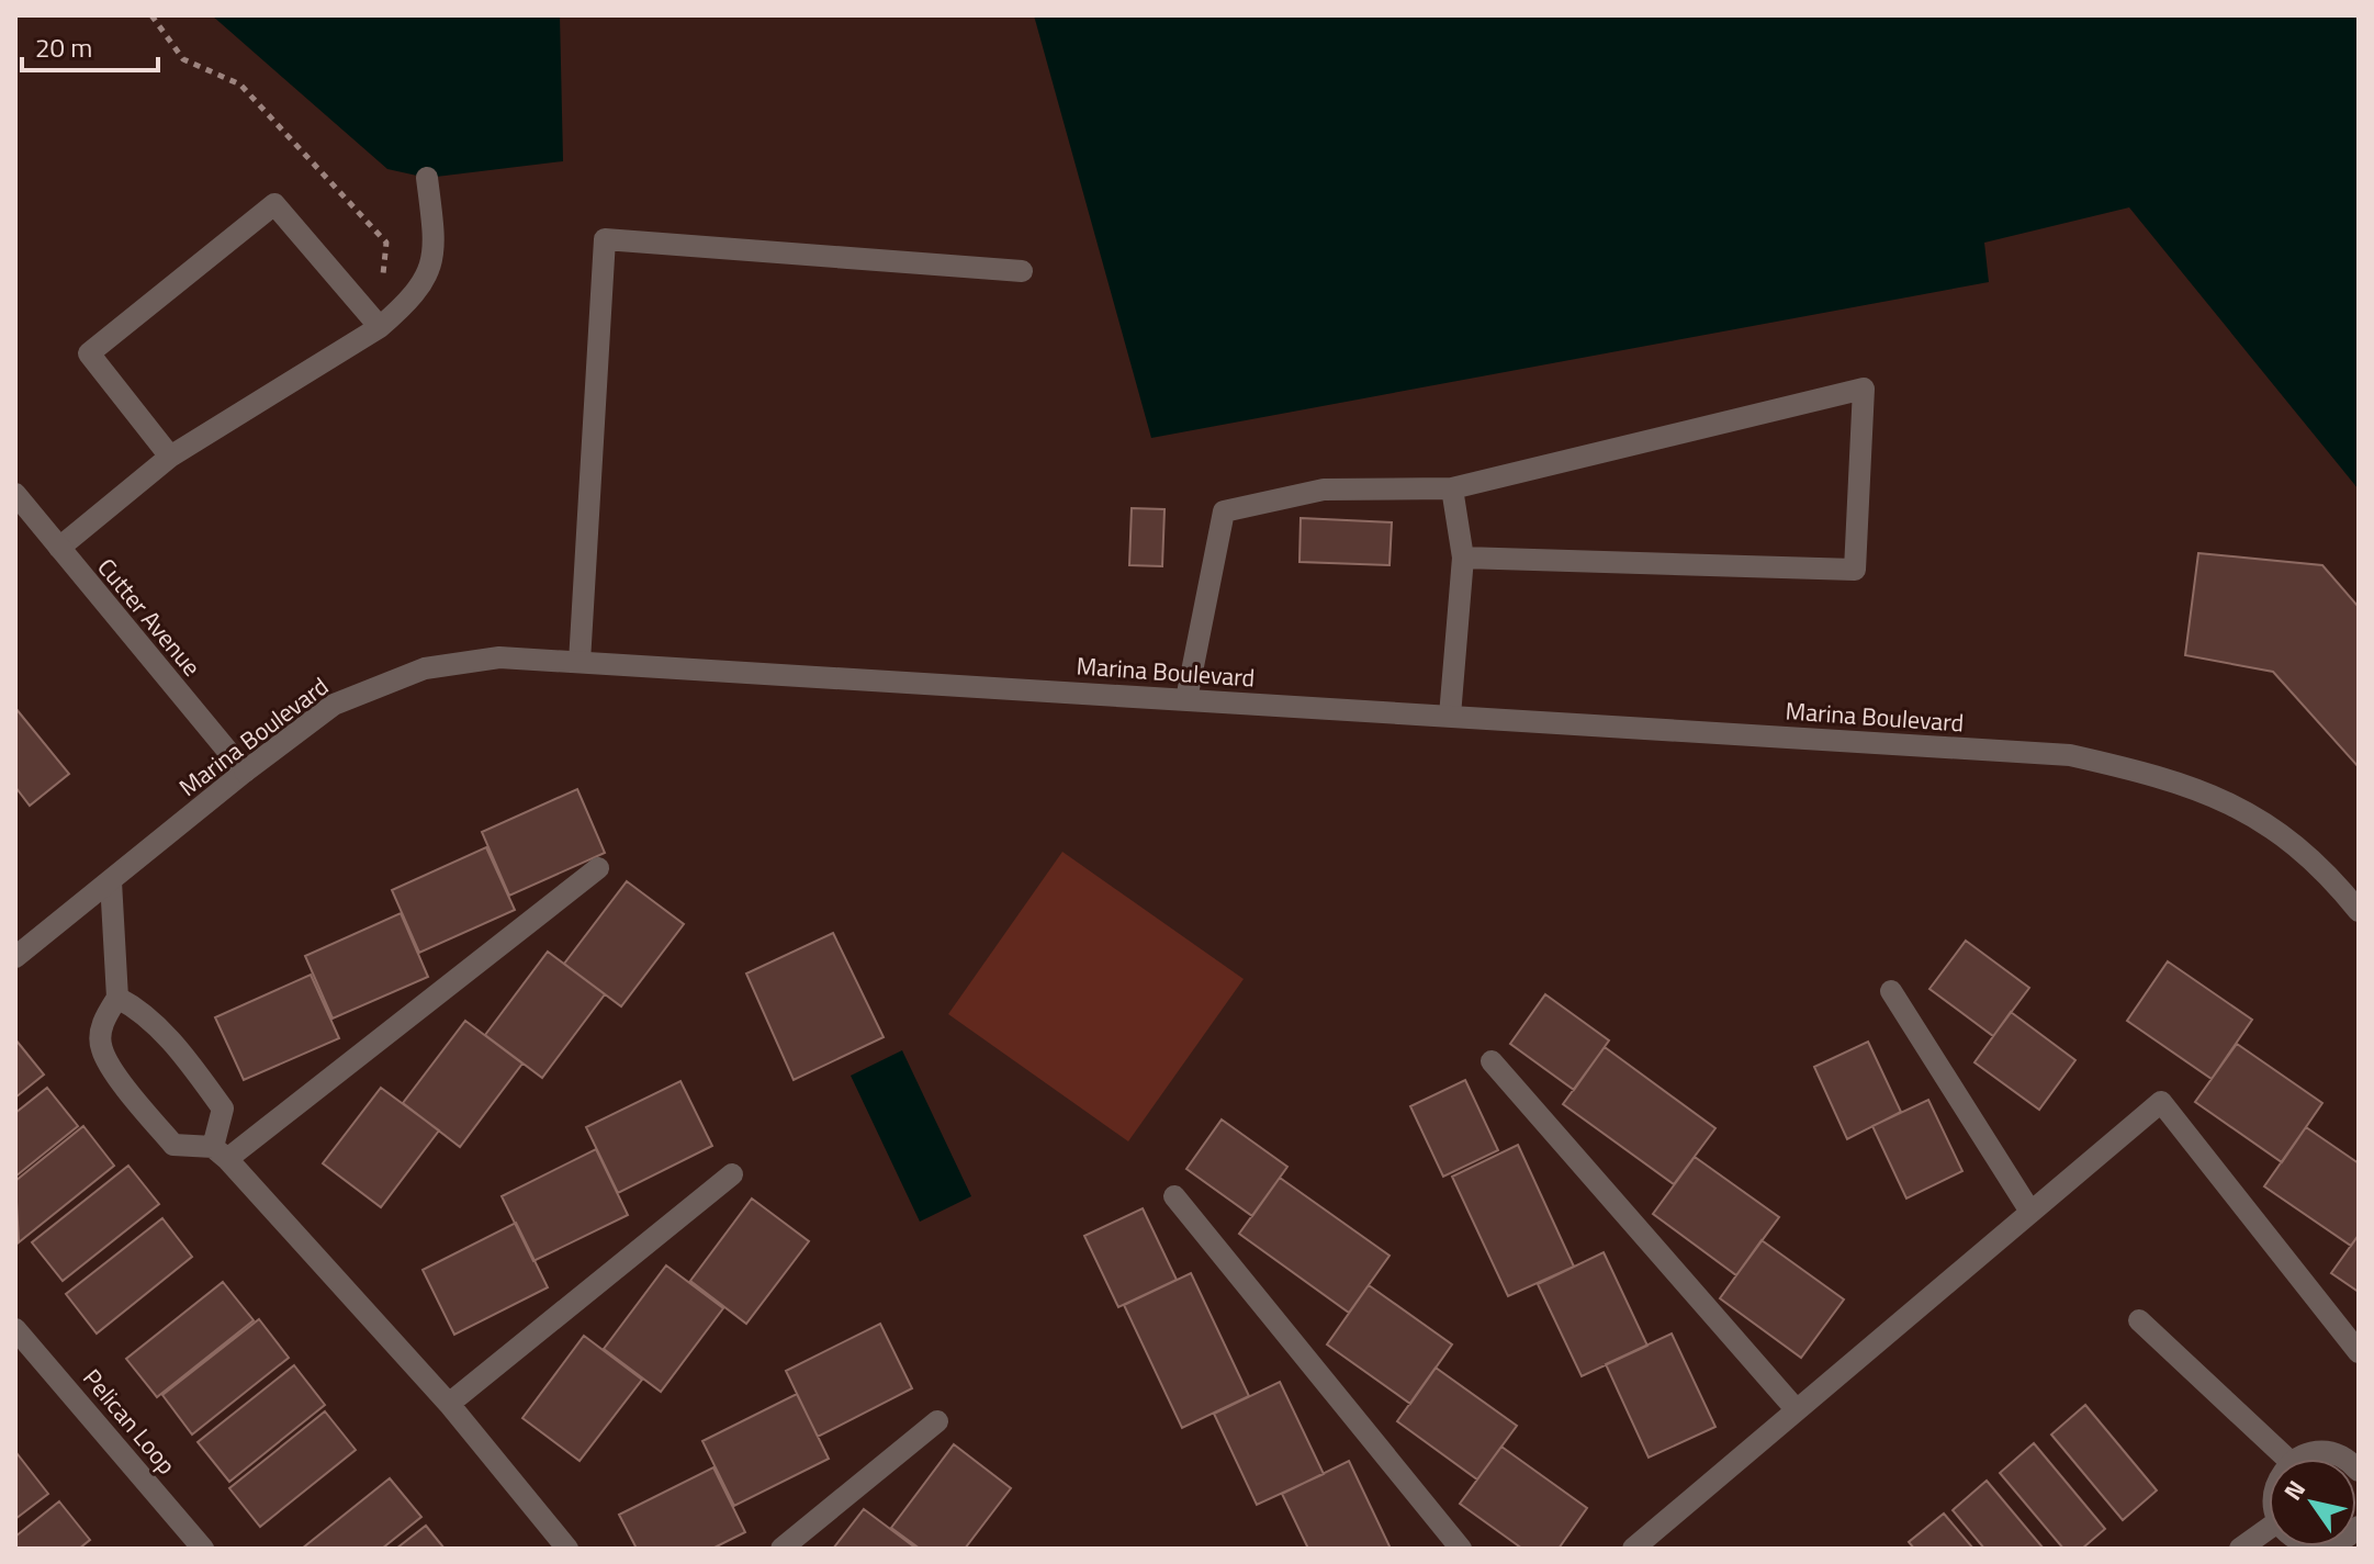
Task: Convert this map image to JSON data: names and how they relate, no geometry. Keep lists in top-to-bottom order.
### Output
{
  "streets": {
    "street": ["Cutter Avenue", "Marina Boulevard", "Pelican Loop"]
  },
  "crossings": [
    ["Cutter Avenue", "Marina Boulevard"]
  ],
  "scale_bar": "20 m",
  "north": "top left"
}
